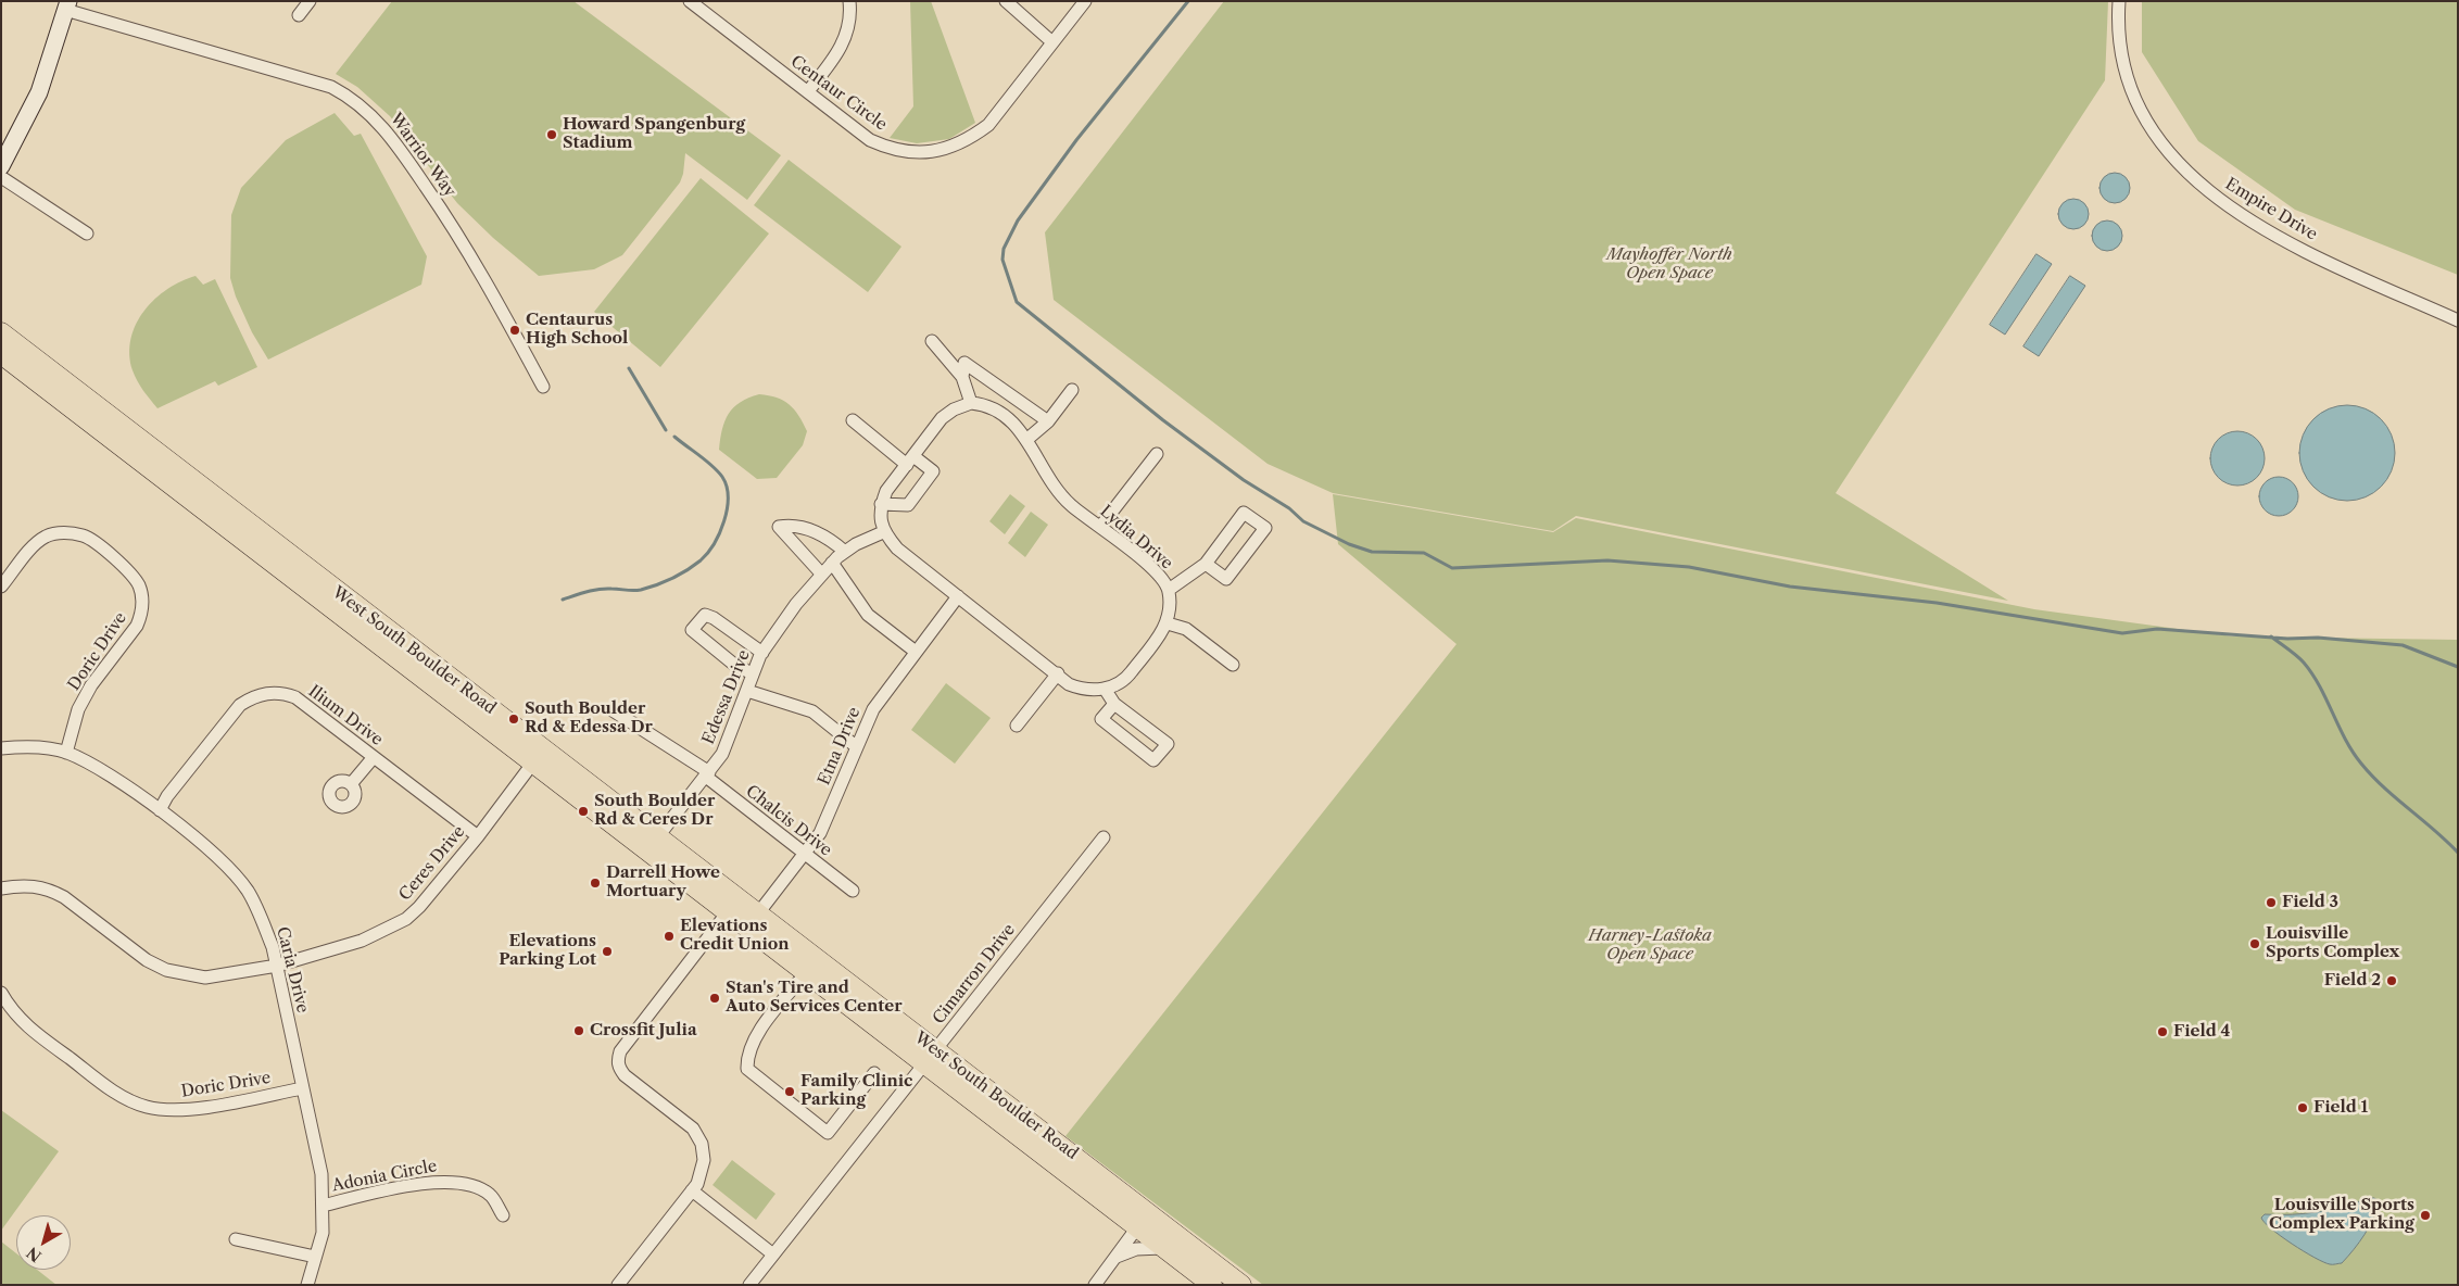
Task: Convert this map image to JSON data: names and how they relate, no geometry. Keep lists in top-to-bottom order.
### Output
{
  "streets": {
    "main road": ["West South Boulder Road"],
    "street": [
      "Centaur Circle",
      "Warrior Way",
      "Empire Drive",
      "Lydia Drive",
      "Doric Drive",
      "Edessa Drive",
      "Ilium Drive",
      "Etna Drive",
      "Chalcis Drive",
      "Ceres Drive",
      "Caria Drive",
      "Cimarron Drive",
      "Adonia Circle"
    ]
  },
  "crossings": [
    ["West South Boulder Road", "Edessa Drive"],
    ["West South Boulder Road", "Etna Drive"],
    ["West South Boulder Road", "Ceres Drive"],
    ["West South Boulder Road", "Cimarron Drive"],
    ["Doric Drive", "Caria Drive"],
    ["Edessa Drive", "Chalcis Drive"],
    ["Ilium Drive", "Ceres Drive"],
    ["Ilium Drive", "Caria Drive"],
    ["Etna Drive", "Chalcis Drive"],
    ["Ceres Drive", "Caria Drive"],
    ["Caria Drive", "Adonia Circle"]
  ],
  "parks": ["Mayhoffer North Open Space", "Harney-Lastoka Open Space"],
  "places": [
    "Howard Spangenburg Stadium",
    "Centaurus High School",
    "South Boulder Rd & Edessa Dr",
    "South Boulder Rd & Ceres Dr",
    "Darrell Howe Mortuary",
    "Field 3",
    "Elevations Credit Union",
    "Louisville Sports Complex",
    "Elevations Parking Lot",
    "Field 2",
    "Stan's Tire and Auto Services Center",
    "Crossfit Julia",
    "Field 4",
    "Family Clinic Parking",
    "Field 1",
    "Louisville Sports Complex Parking"
  ],
  "north": "bottom left"
}
